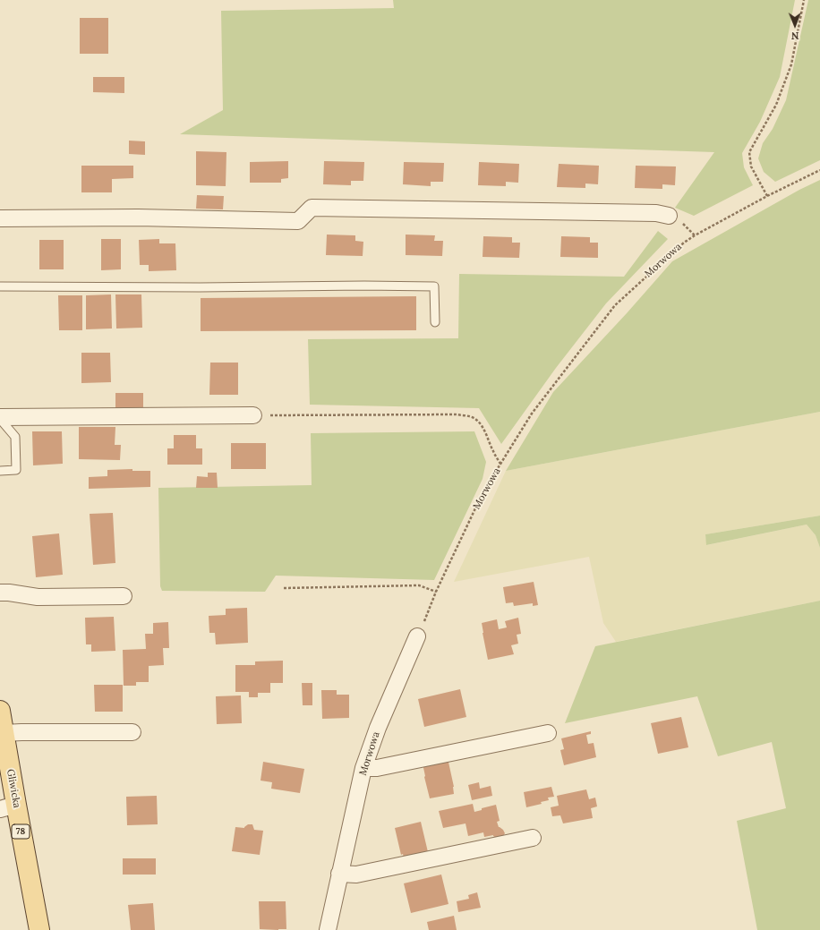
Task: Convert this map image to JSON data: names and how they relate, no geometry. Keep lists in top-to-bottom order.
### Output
{
  "streets": {
    "main road": ["Gliwicka", "78"],
    "street": ["Morwowa"]
  },
  "north": "bottom"
}
